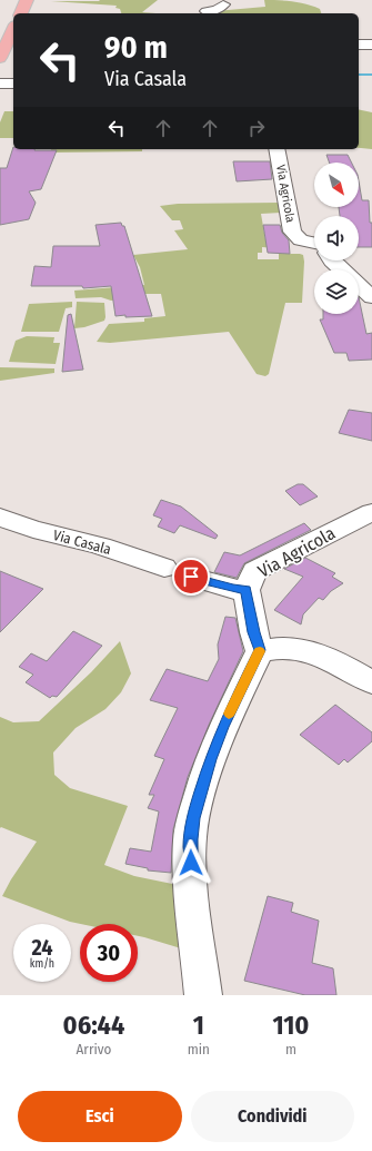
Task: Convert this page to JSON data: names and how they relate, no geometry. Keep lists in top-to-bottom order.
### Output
{
  "streets": {
    "street": ["Via Agricola", "Via Casala"]
  },
  "north": "bottom right",
  "page": {
    "turn": ["90 m", "Via Casala"],
    "speed": "24 km/h",
    "limit": "30",
    "eta": [
      "06:44",
      "Arrivo",
      "1",
      "min",
      "110",
      "m"
    ],
    "buttons": ["Esci", "Condividi"]
  }
}
